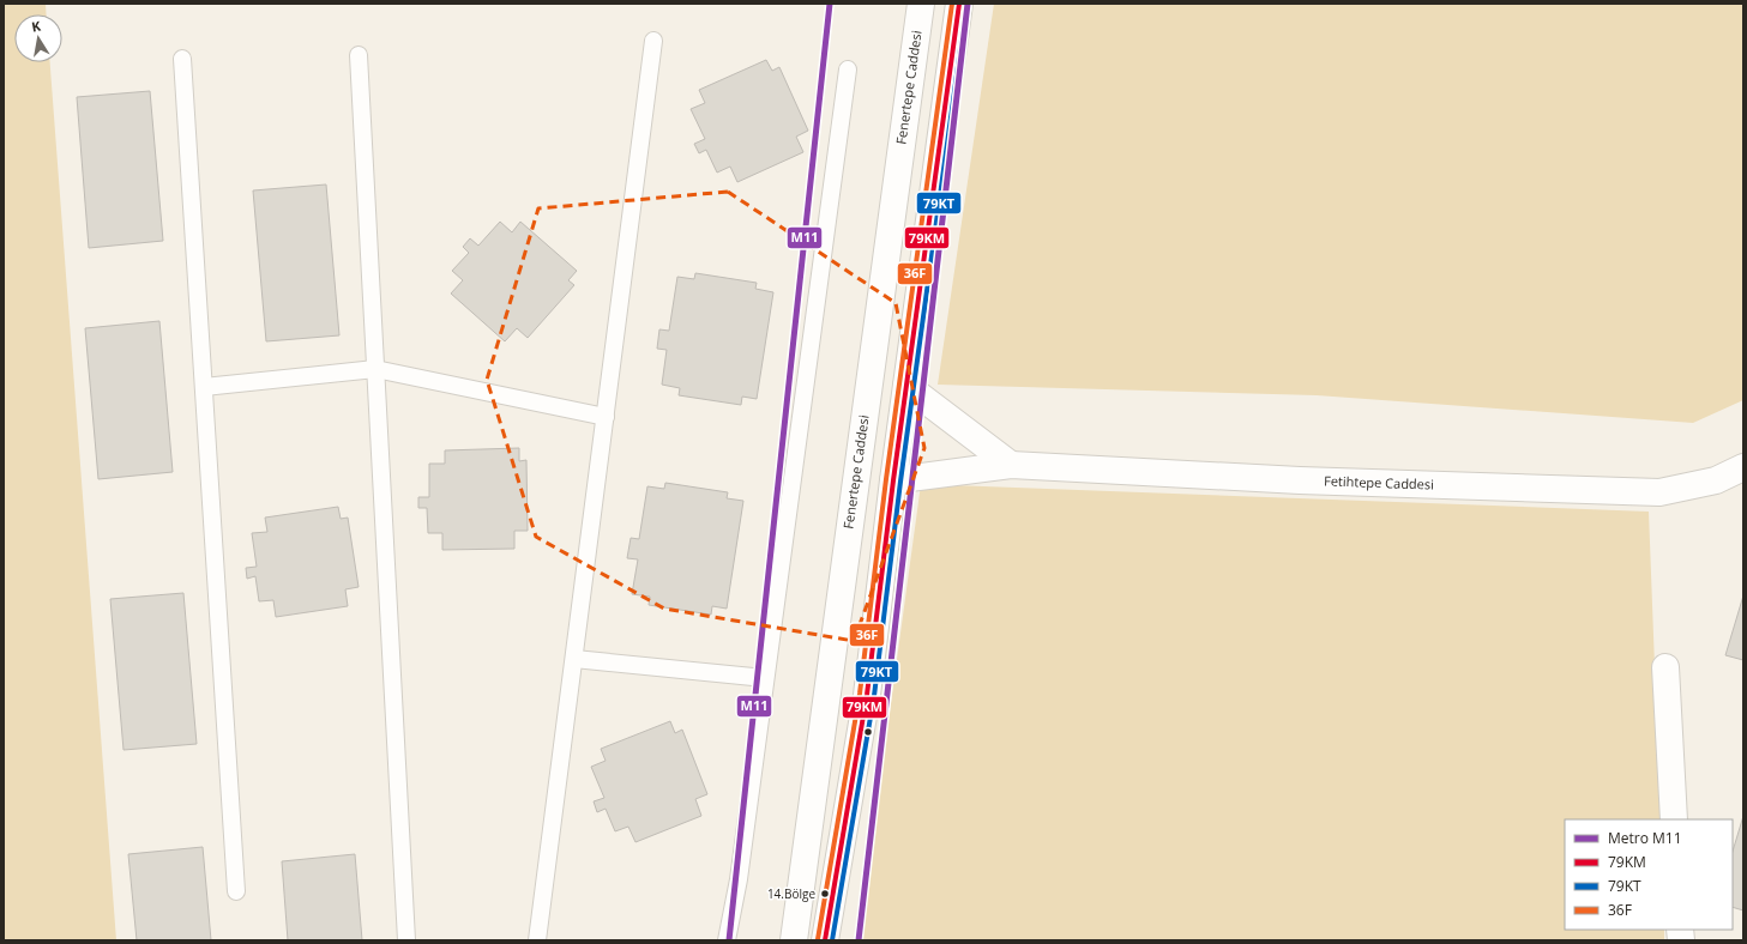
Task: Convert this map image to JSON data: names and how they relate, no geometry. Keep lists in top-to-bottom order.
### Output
{
  "streets": {
    "main road": ["Fenertepe Caddesi", "Fetihtepe Caddesi"]
  },
  "places": ["14.Bölge"],
  "lines": [
    "metro line M11",
    "transit line 79KM",
    "transit line 36F",
    "transit line 79KT"
  ],
  "legend": [
    "Metro M11",
    "79KM",
    "79KT",
    "36F"
  ],
  "north": "top"
}
